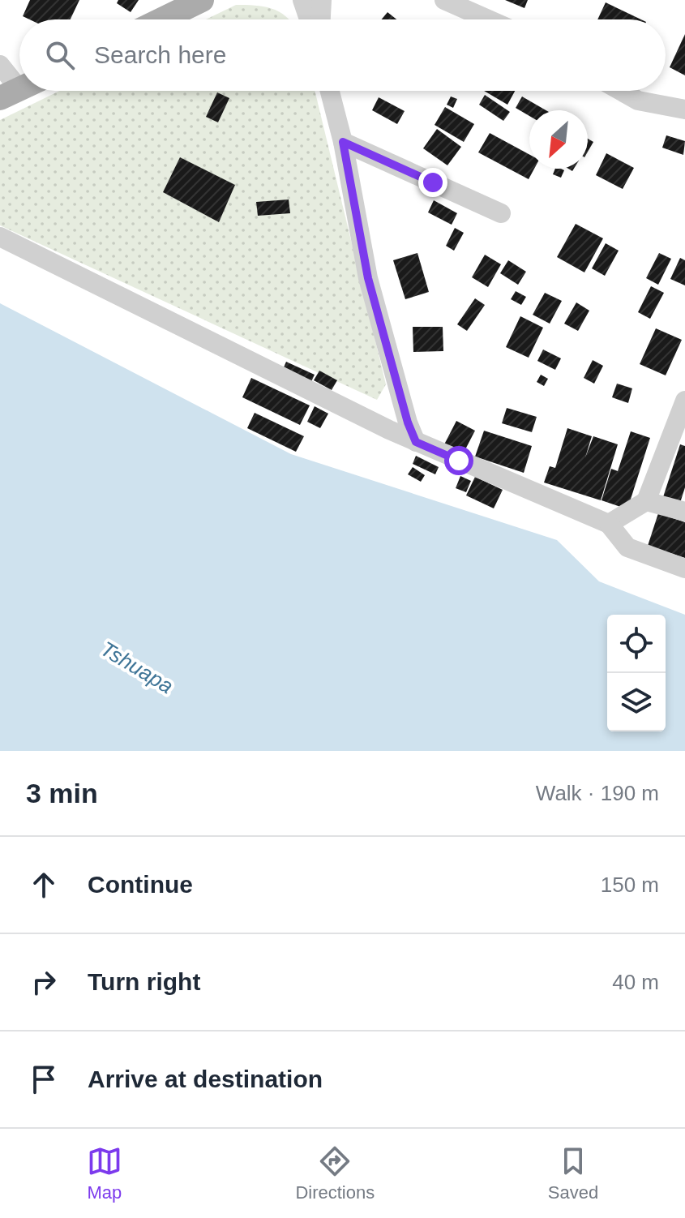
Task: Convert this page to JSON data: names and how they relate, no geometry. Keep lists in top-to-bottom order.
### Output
{
  "water": ["Tshuapa"],
  "north": "bottom left",
  "page": {
    "search": "Search here",
    "heading": ["3 min", "Walk · 190 m"],
    "list": [
      ["Continue", "150 m"],
      ["Turn right", "40 m"],
      "Arrive at destination"
    ],
    "nav": ["Map", "Directions", "Saved"]
  }
}
